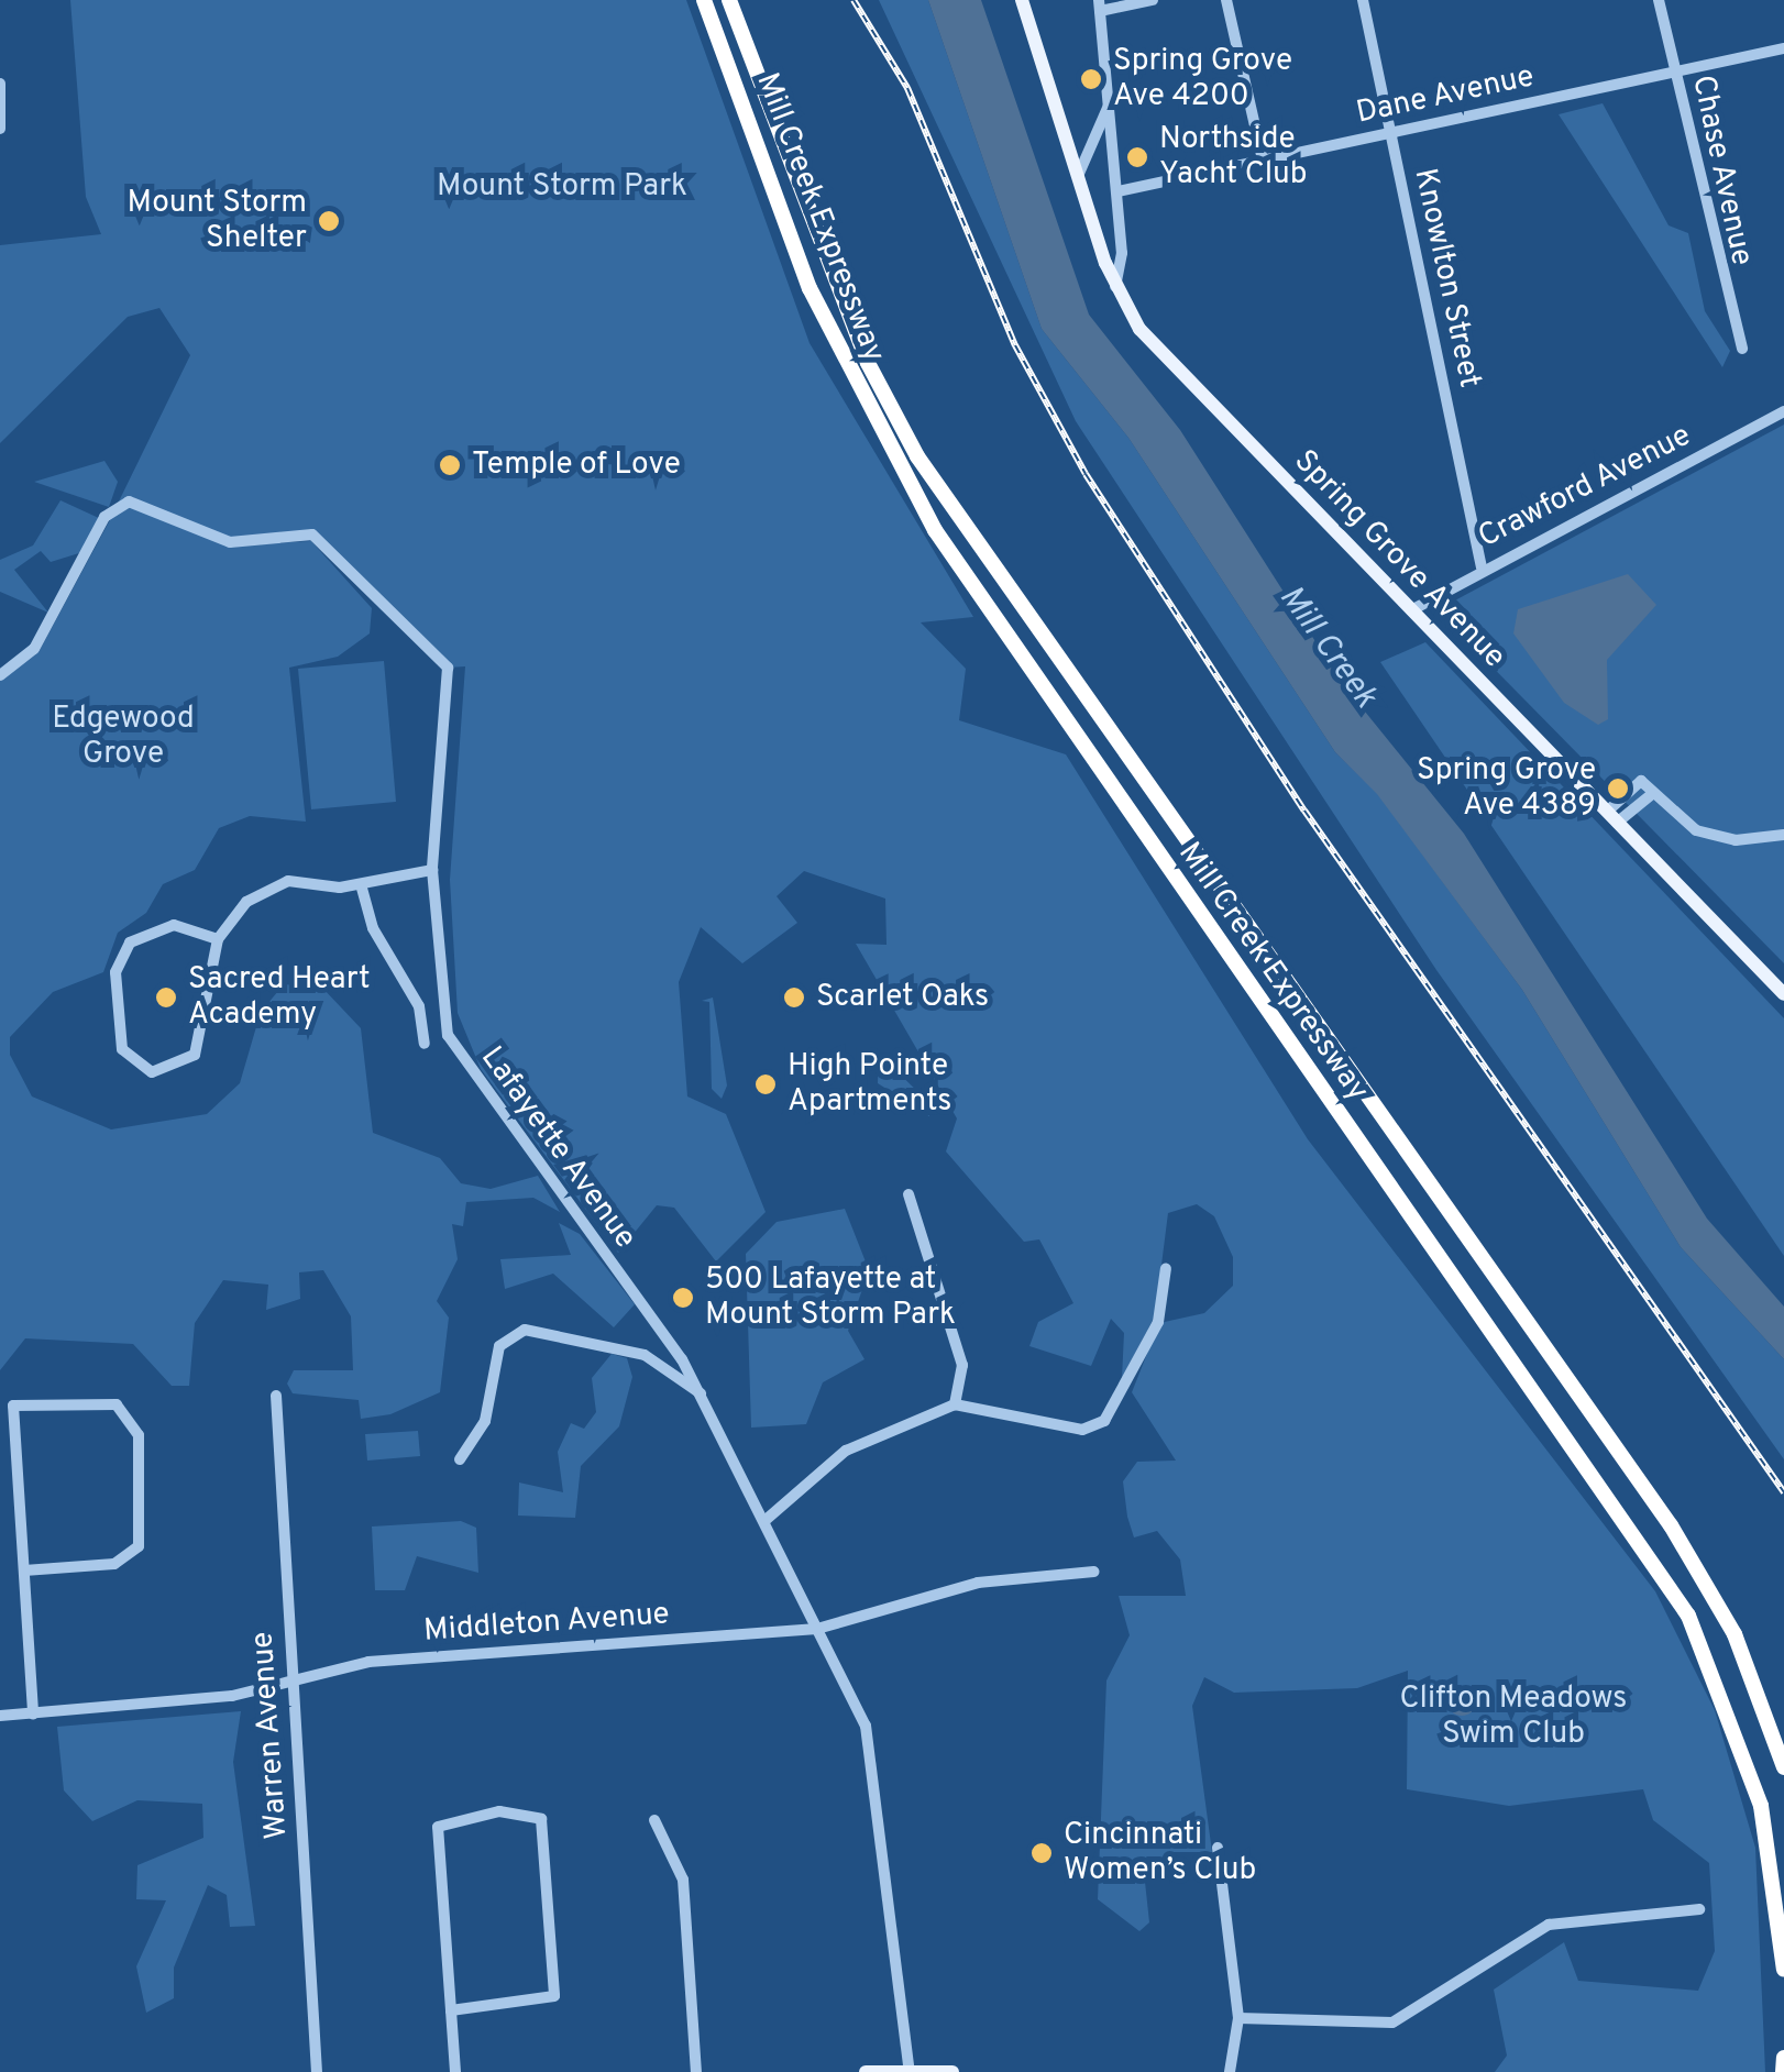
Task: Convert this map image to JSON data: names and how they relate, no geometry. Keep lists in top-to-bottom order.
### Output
{
  "streets": {
    "highway": ["Mill Creek Expressway"],
    "main road": ["Spring Grove Avenue"],
    "street": [
      "Dane Avenue",
      "Chase Avenue",
      "Knowlton Street",
      "Crawford Avenue",
      "Lafayette Avenue",
      "Middleton Avenue",
      "Warren Avenue"
    ]
  },
  "crossings": [
    ["Dane Avenue", "Chase Avenue"],
    ["Dane Avenue", "Knowlton Street"],
    ["Knowlton Street", "Crawford Avenue"],
    ["Crawford Avenue", "Spring Grove Avenue"],
    ["Lafayette Avenue", "Middleton Avenue"],
    ["Middleton Avenue", "Warren Avenue"]
  ],
  "water": ["Mill Creek"],
  "parks": ["Mount Storm Park", "Edgewood Grove", "Clifton Meadows Swim Club"],
  "places": [
    "Spring Grove Ave 4200",
    "Northside Yacht Club",
    "Mount Storm Shelter",
    "Temple of Love",
    "Spring Grove Ave 4389",
    "Sacred Heart Academy",
    "Scarlet Oaks",
    "High Pointe Apartments",
    "500 Lafayette at Mount Storm Park",
    "Cincinnati Women’s Club"
  ]
}
